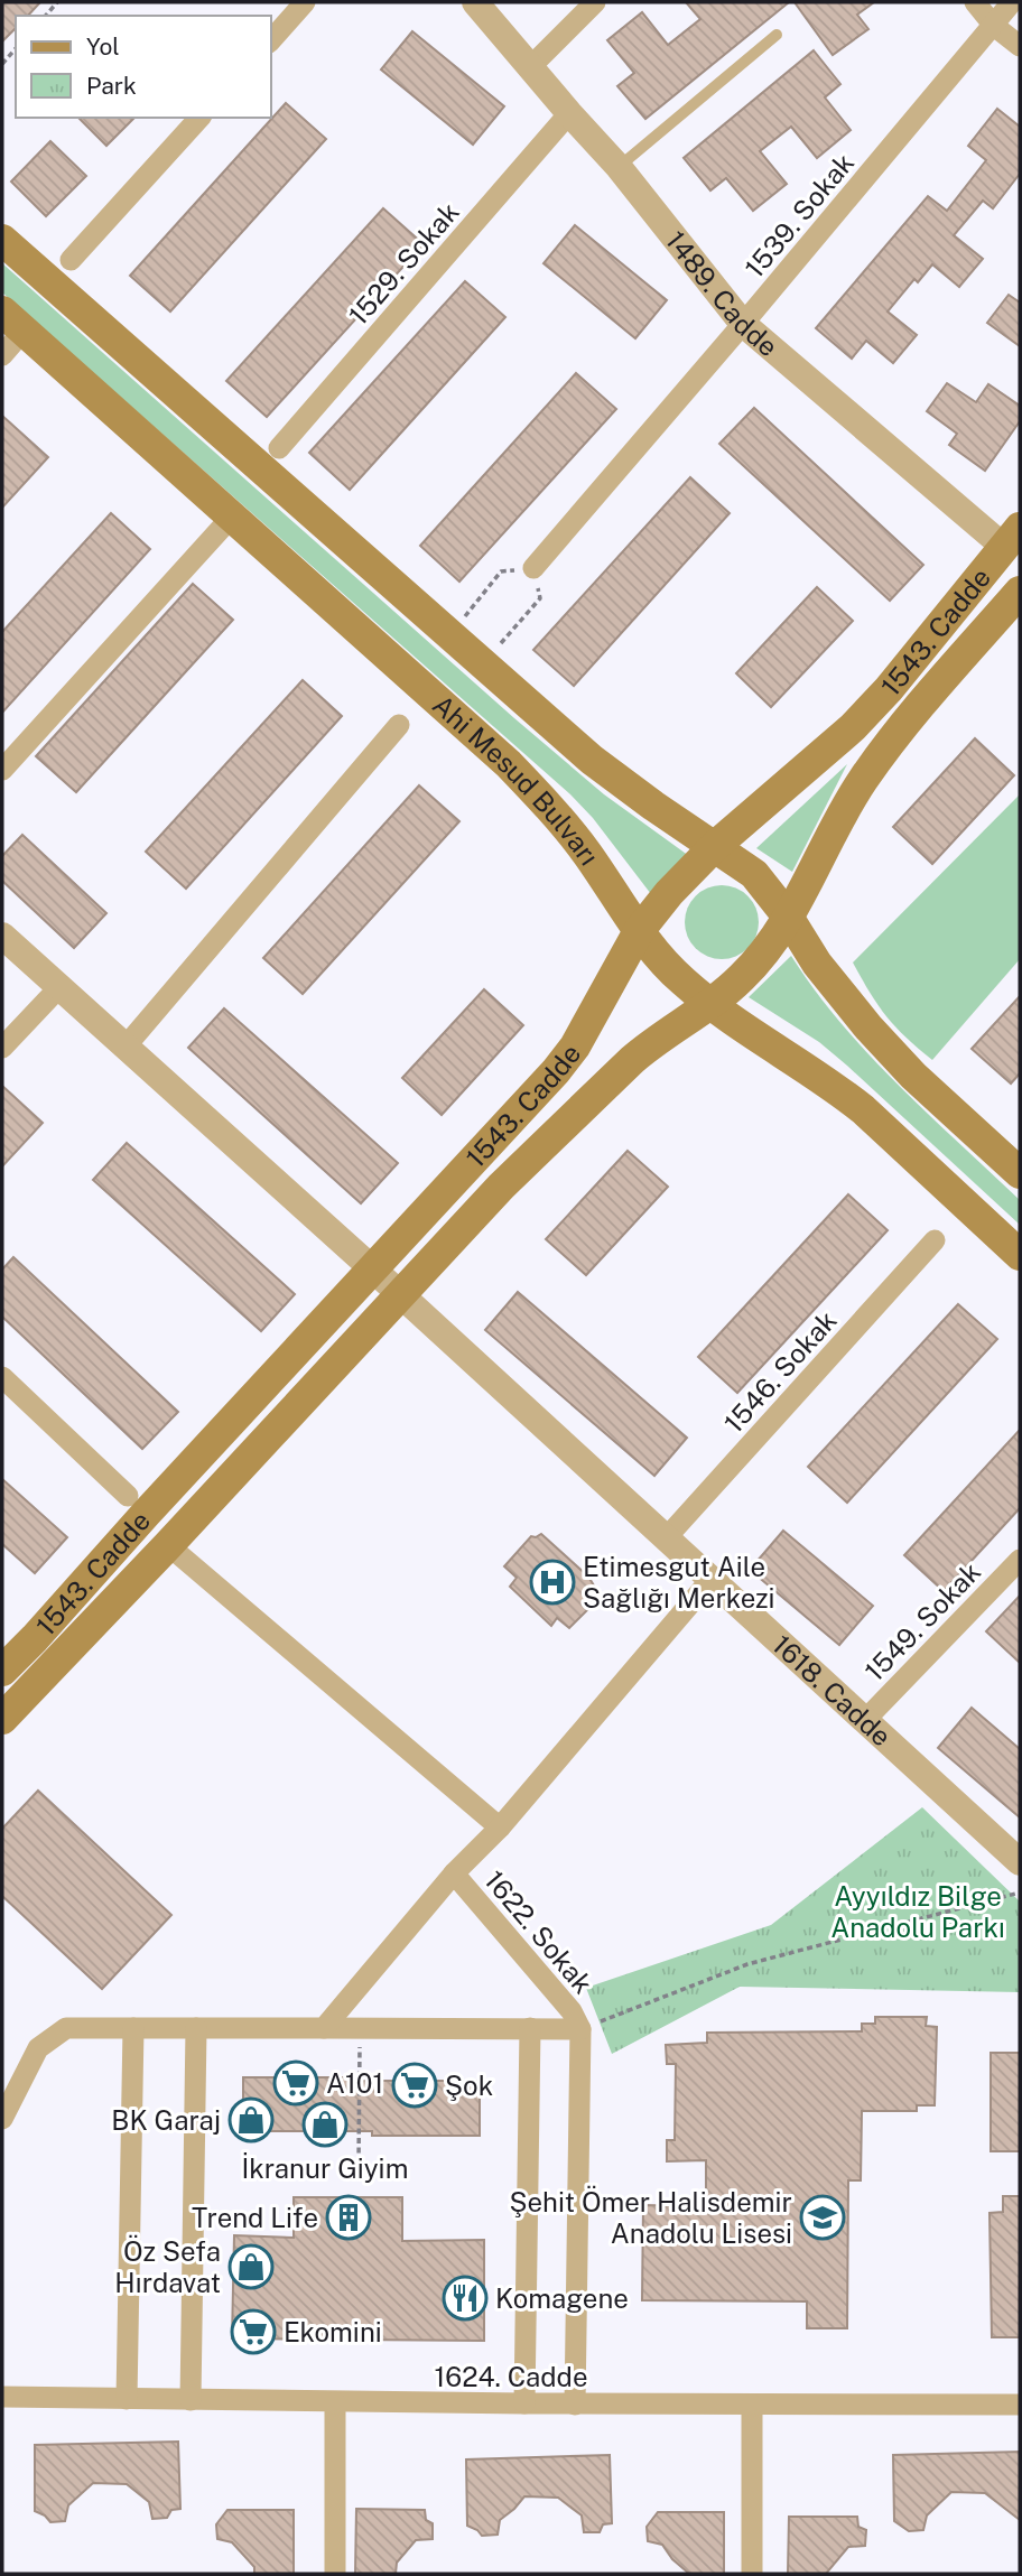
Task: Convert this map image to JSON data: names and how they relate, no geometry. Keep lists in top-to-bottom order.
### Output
{
  "streets": {
    "main road": ["1543. Cadde", "Ahi Mesud Bulvarı"],
    "street": [
      "1539. Sokak",
      "1529. Sokak",
      "1489. Cadde",
      "1546. Sokak",
      "1549. Sokak",
      "1618. Cadde",
      "1622. Sokak",
      "1624. Cadde"
    ]
  },
  "crossings": [
    ["1539. Sokak", "1489. Cadde"],
    ["1529. Sokak", "1489. Cadde"],
    ["1489. Cadde", "1543. Cadde"],
    ["1543. Cadde", "Ahi Mesud Bulvarı"],
    ["1543. Cadde", "1618. Cadde"],
    ["1543. Cadde", "1622. Sokak"],
    ["1546. Sokak", "1618. Cadde"],
    ["1549. Sokak", "1618. Cadde"],
    ["1622. Sokak", "1624. Cadde"]
  ],
  "parks": ["Ayyıldız Bilge Anadolu Parkı"],
  "places": {
    "hospital": ["Etimesgut Aile Sağlığı Merkezi"],
    "supermarket": ["A101", "Şok", "Ekomini"],
    "shop": ["BK Garaj", "İkranur Giyim", "Öz Sefa Hırdavat"],
    "building": ["Trend Life"],
    "school or university": ["Şehit Ömer Halisdemir Anadolu Lisesi"],
    "restaurant": ["Komagene"]
  },
  "legend": ["Yol", "Park"]
}
